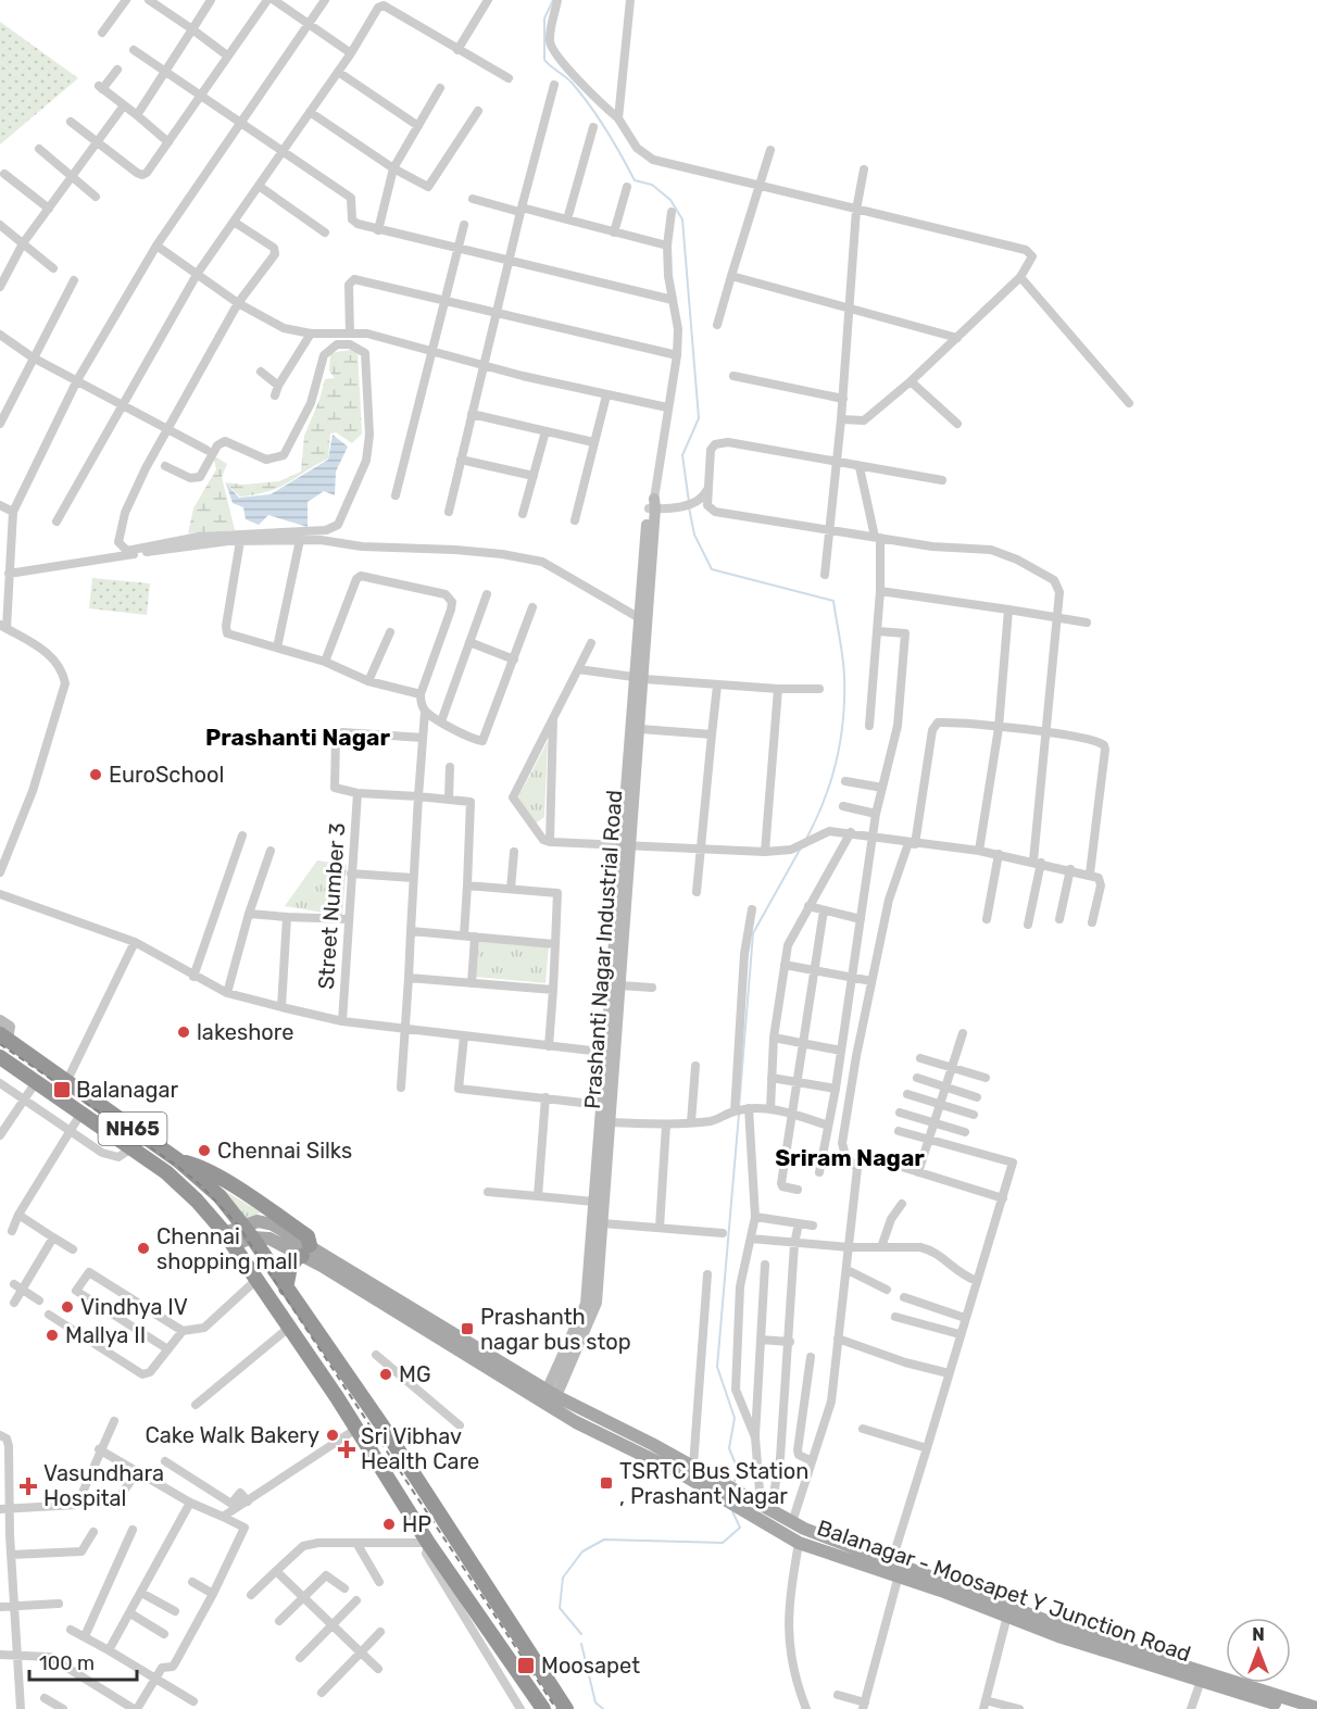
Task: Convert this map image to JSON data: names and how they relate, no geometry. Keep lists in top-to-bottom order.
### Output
{
  "streets": {
    "highway": ["NH65"],
    "main road": ["Balanagar - Moosapet Y Junction Road"],
    "street": ["Street Number 3", "Prashanti Nagar Industrial Road"]
  },
  "districts": ["Prashanti Nagar", "Sriram Nagar"],
  "places": {
    "other": [
      "EuroSchool",
      "lakeshore",
      "Chennai Silks",
      "Chennai shopping mall",
      "Vindhya IV",
      "Mallya II",
      "MG",
      "Cake Walk Bakery",
      "HP"
    ],
    "transit": [
      "Balanagar",
      "Prashanth nagar bus stop",
      "TSRTC Bus Station , Prashant Nagar",
      "Moosapet"
    ],
    "health": ["Sri Vibhav Health Care", "Vasundhara Hospital"]
  },
  "scale_bar": "100 m",
  "north": "top"
}
